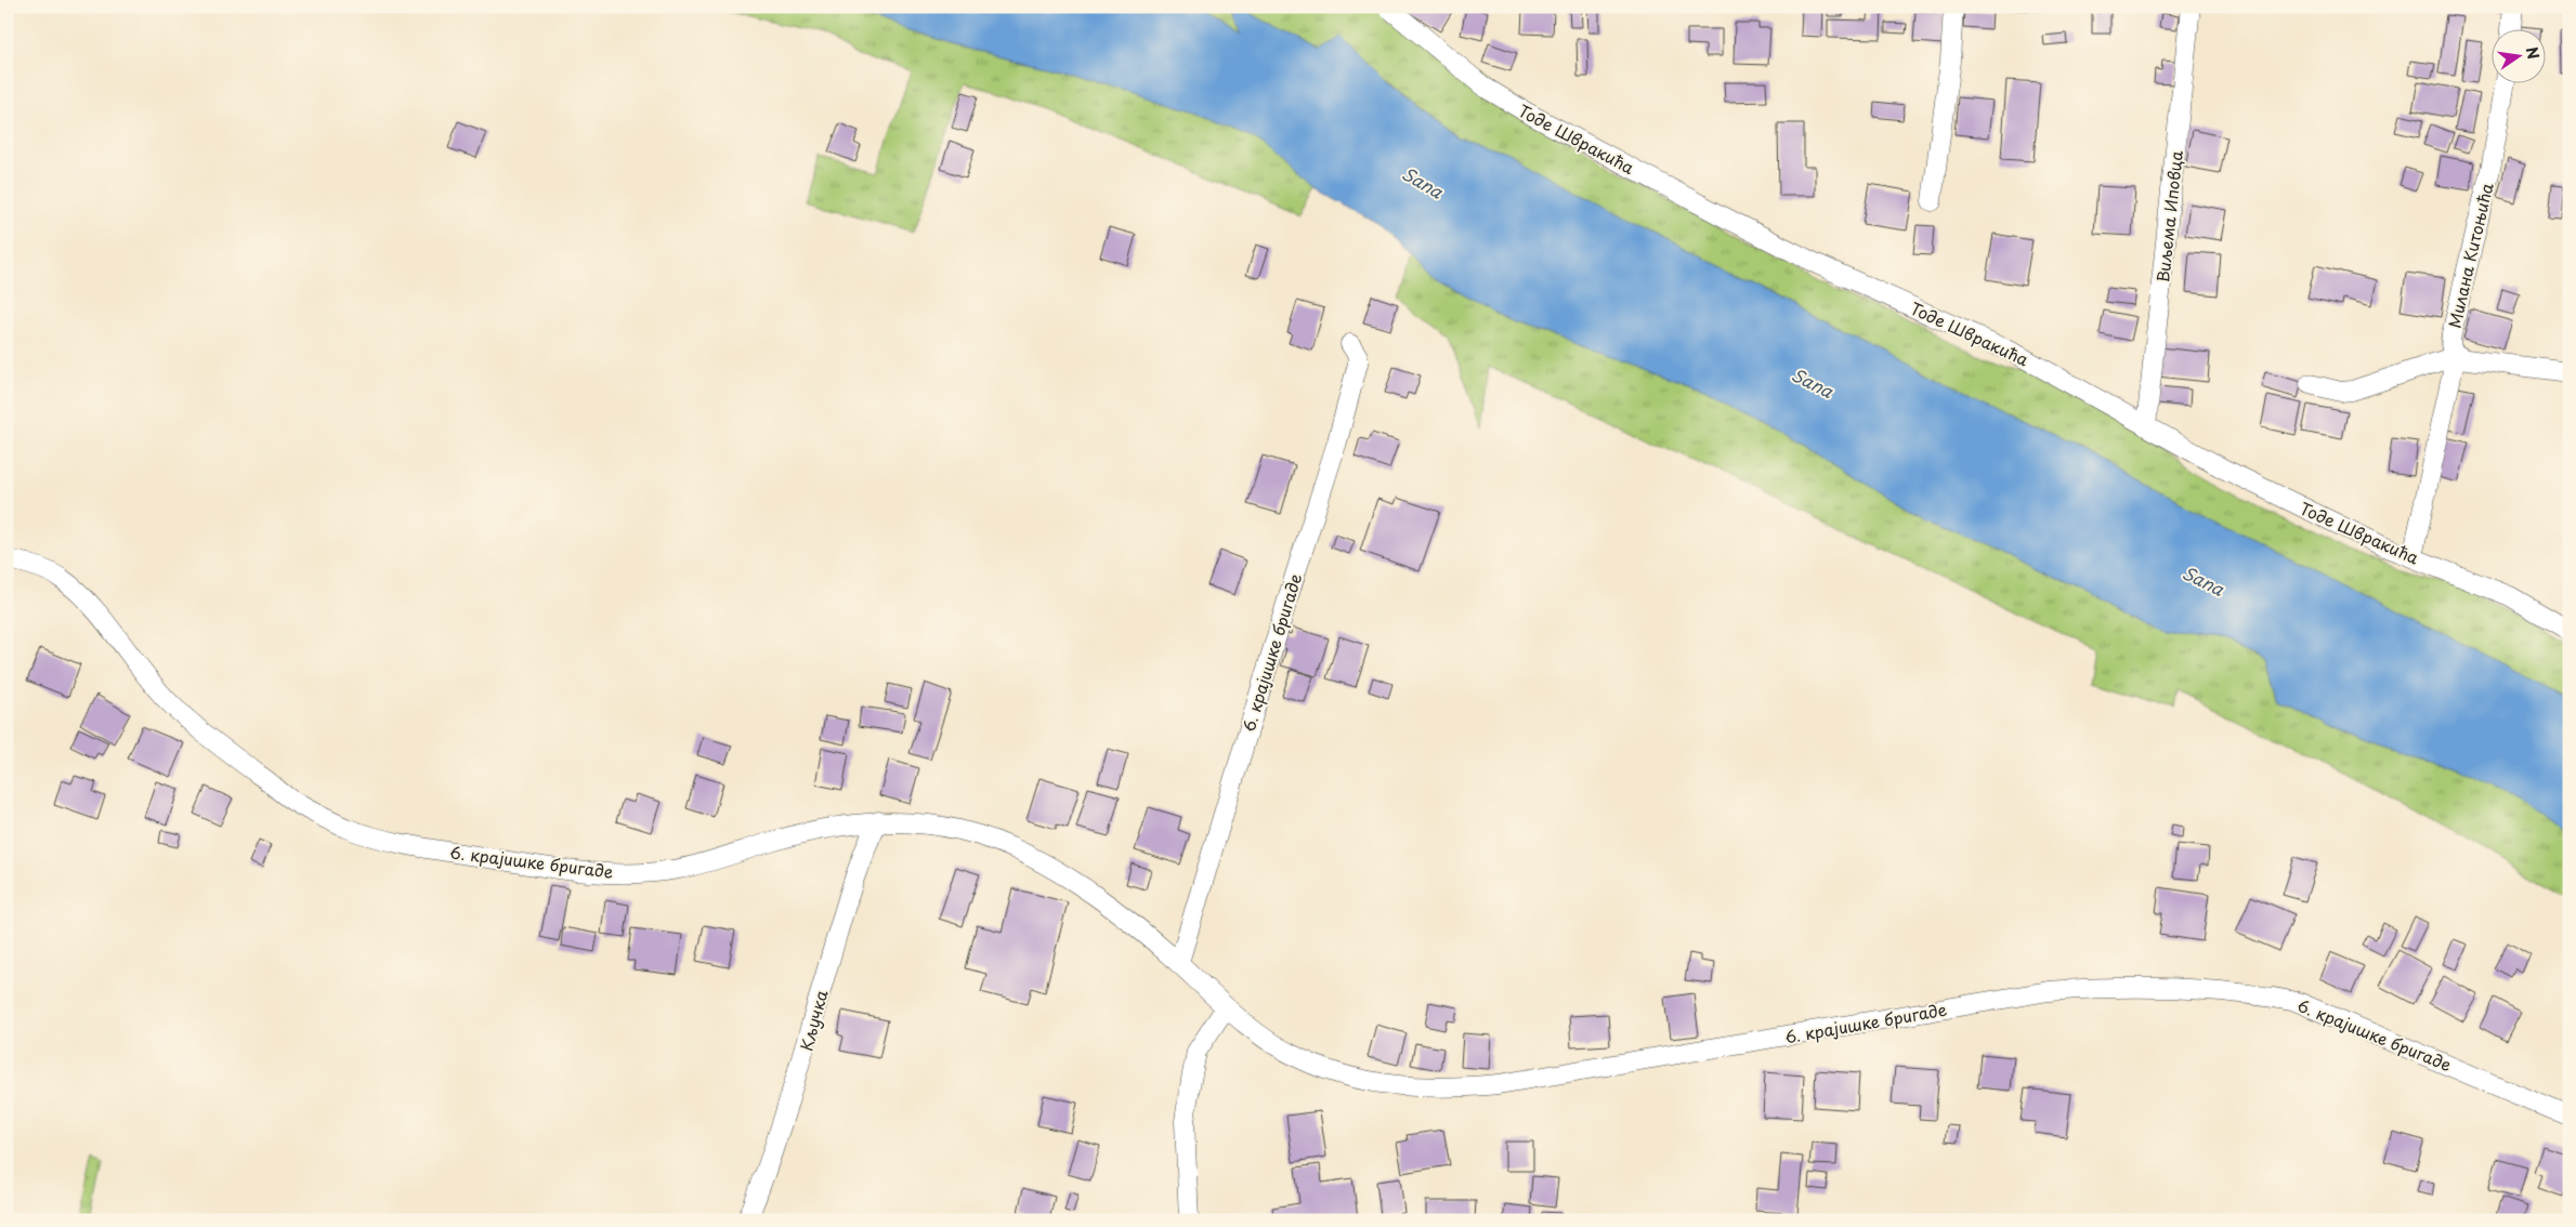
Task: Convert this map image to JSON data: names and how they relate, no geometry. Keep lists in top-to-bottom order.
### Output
{
  "streets": {
    "street": [
      "Тоде Швракића",
      "Виљема Иповца",
      "Милана Китоњића",
      "6. крајишке бригаде",
      "Кључка"
    ]
  },
  "crossings": [
    ["Тоде Швракића", "Виљема Иповца"],
    ["Тоде Швракића", "Милана Китоњића"],
    ["6. крајишке бригаде", "Кључка"]
  ],
  "water": ["Sana"],
  "north": "right"
}
